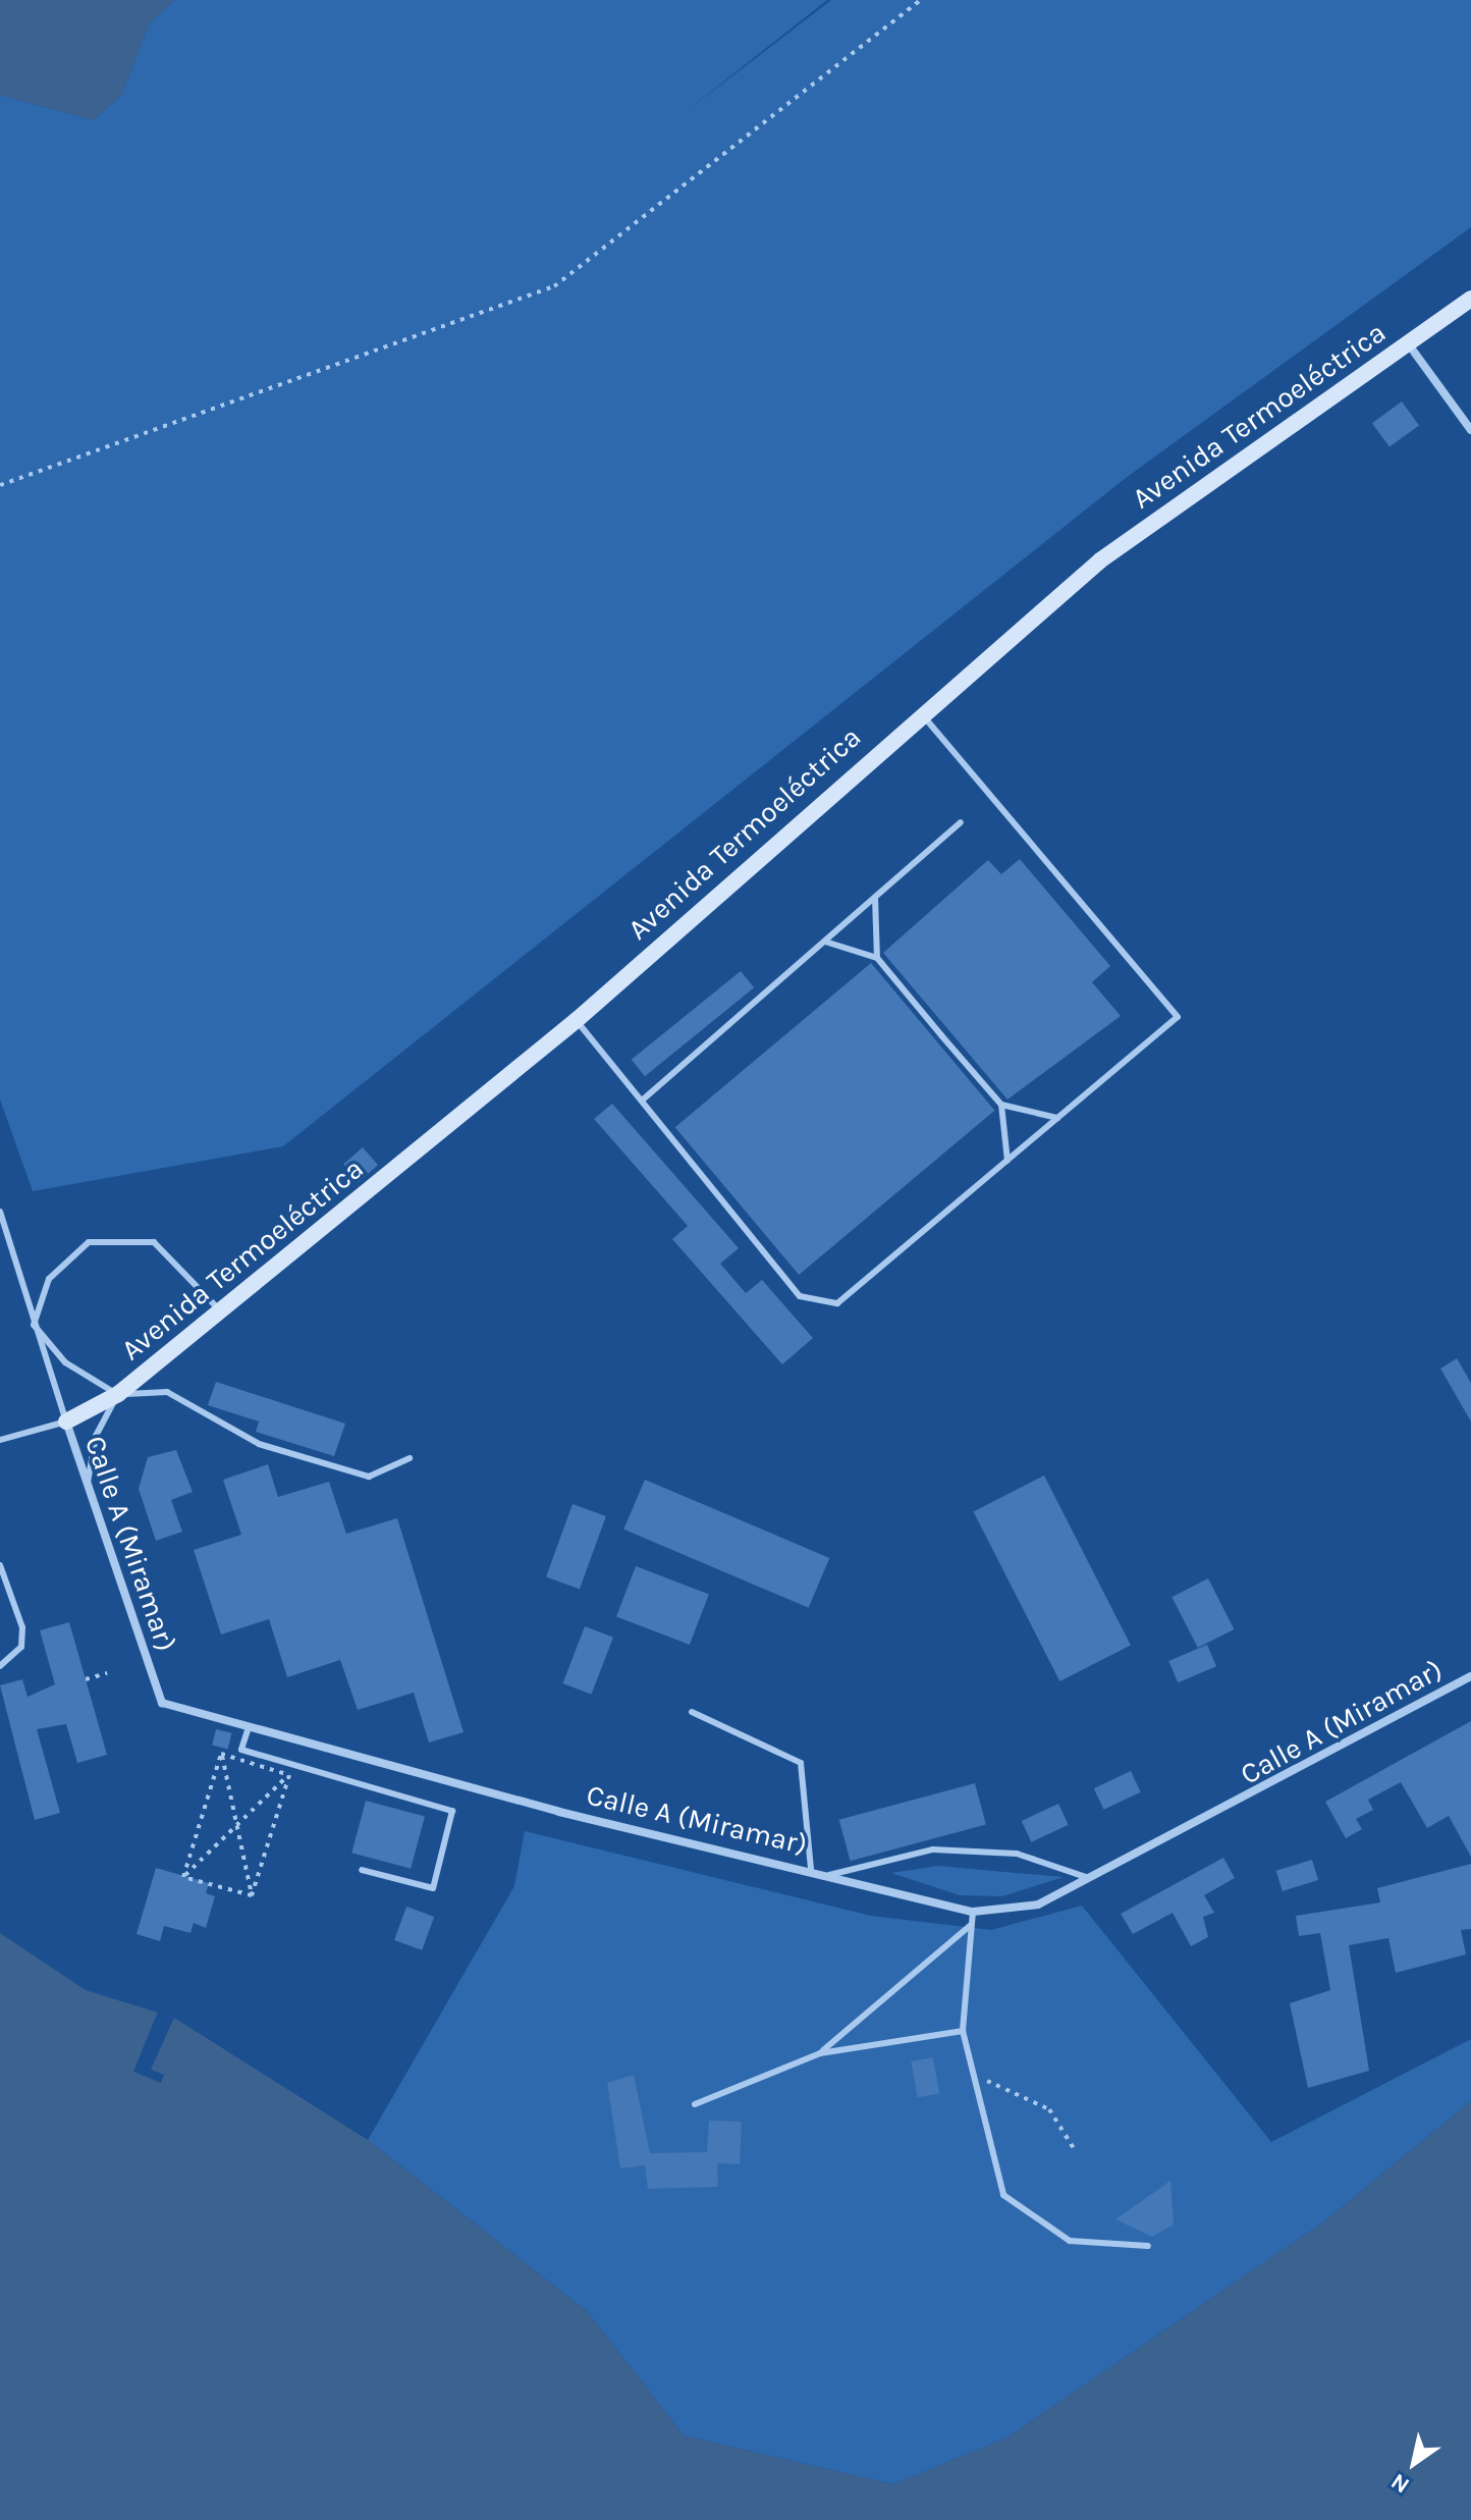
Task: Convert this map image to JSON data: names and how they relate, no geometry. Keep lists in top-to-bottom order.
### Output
{
  "streets": {
    "main road": ["Avenida Termoeléctrica"],
    "street": ["Calle A (Miramar)"]
  },
  "crossings": [
    ["Avenida Termoeléctrica", "Calle A (Miramar)"]
  ],
  "north": "bottom left"
}
